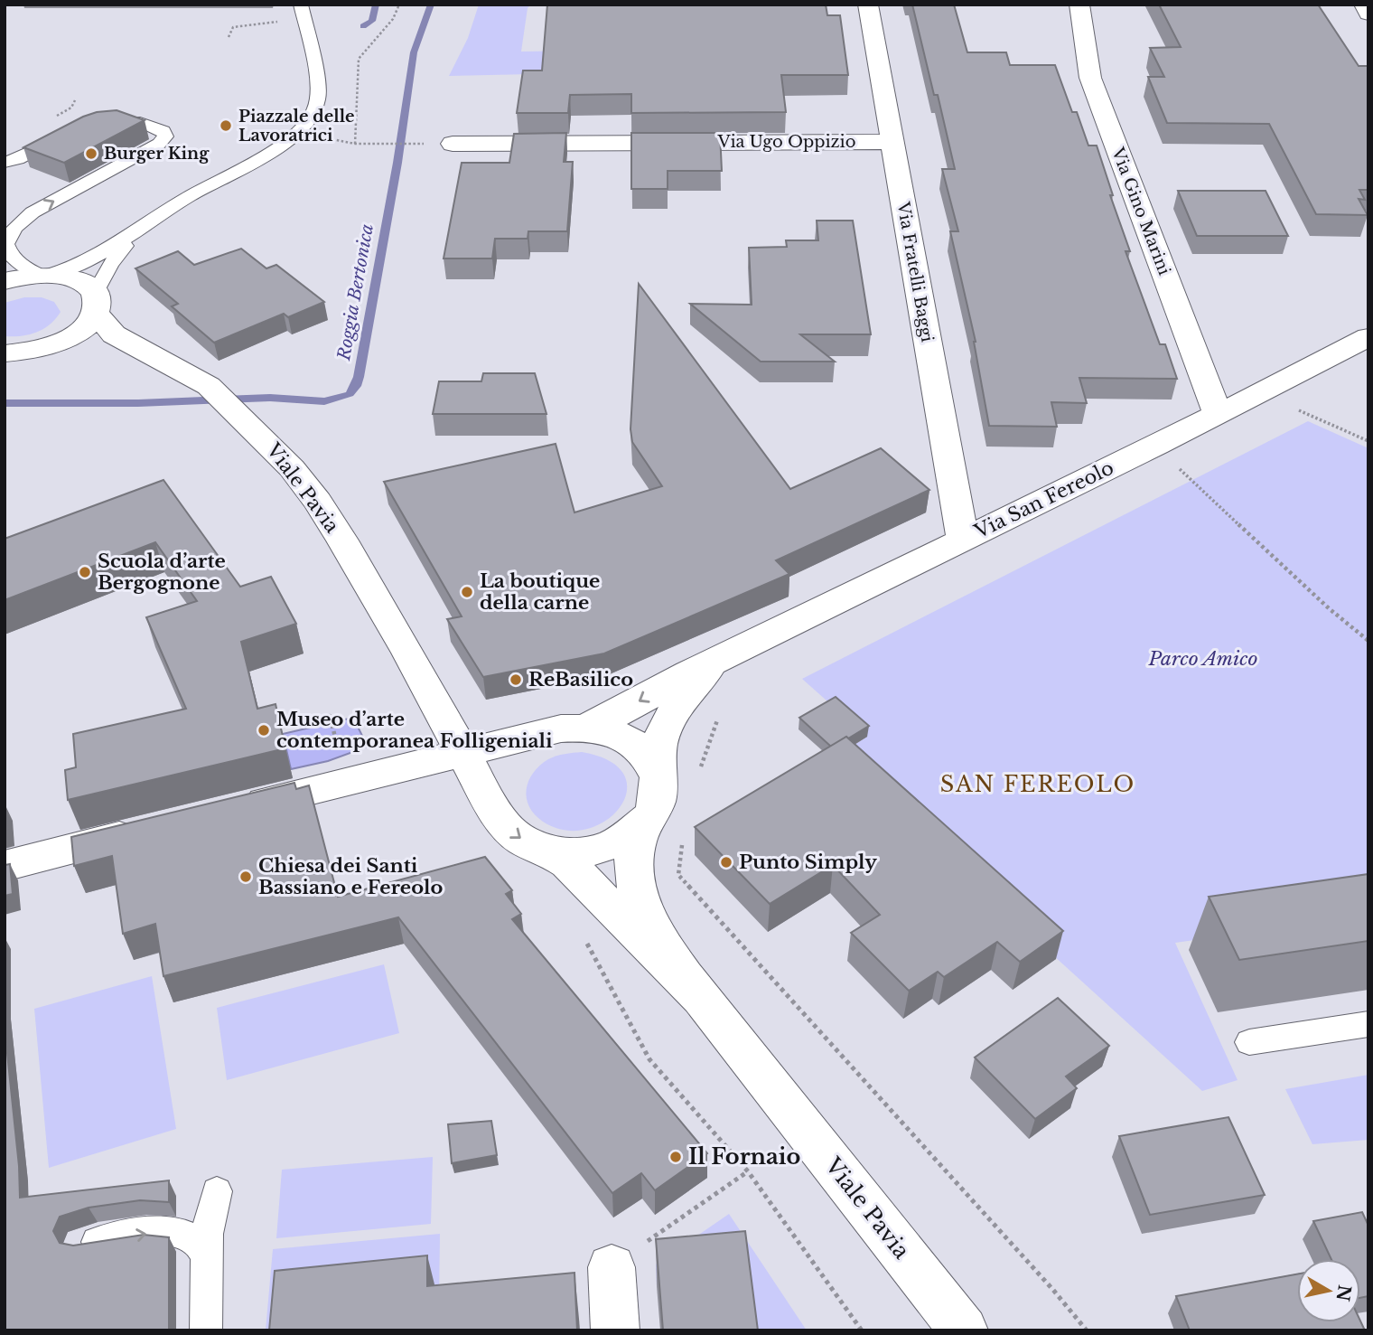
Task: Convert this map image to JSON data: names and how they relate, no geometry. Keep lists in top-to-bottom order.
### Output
{
  "streets": {
    "street": [
      "Via Ugo Oppizio",
      "Via Gino Marini",
      "Via Fratelli Baggi",
      "Viale Pavia",
      "Via San Fereolo"
    ]
  },
  "crossings": [
    ["Via Ugo Oppizio", "Via Fratelli Baggi"],
    ["Via Gino Marini", "Via San Fereolo"],
    ["Via Fratelli Baggi", "Via San Fereolo"],
    ["Viale Pavia", "Via San Fereolo"]
  ],
  "districts": ["SAN FEREOLO"],
  "water": ["Roggia Bertonica"],
  "parks": ["Parco Amico"],
  "places": [
    "Piazzale delle Lavoratrici",
    "Burger King",
    "Scuola d’arte Bergognone",
    "La boutique della carne",
    "ReBasilico",
    "Museo d’arte contemporanea Folligeniali",
    "Punto Simply",
    "Chiesa dei Santi Bassiano e Fereolo",
    "Il Fornaio"
  ],
  "north": "right"
}
